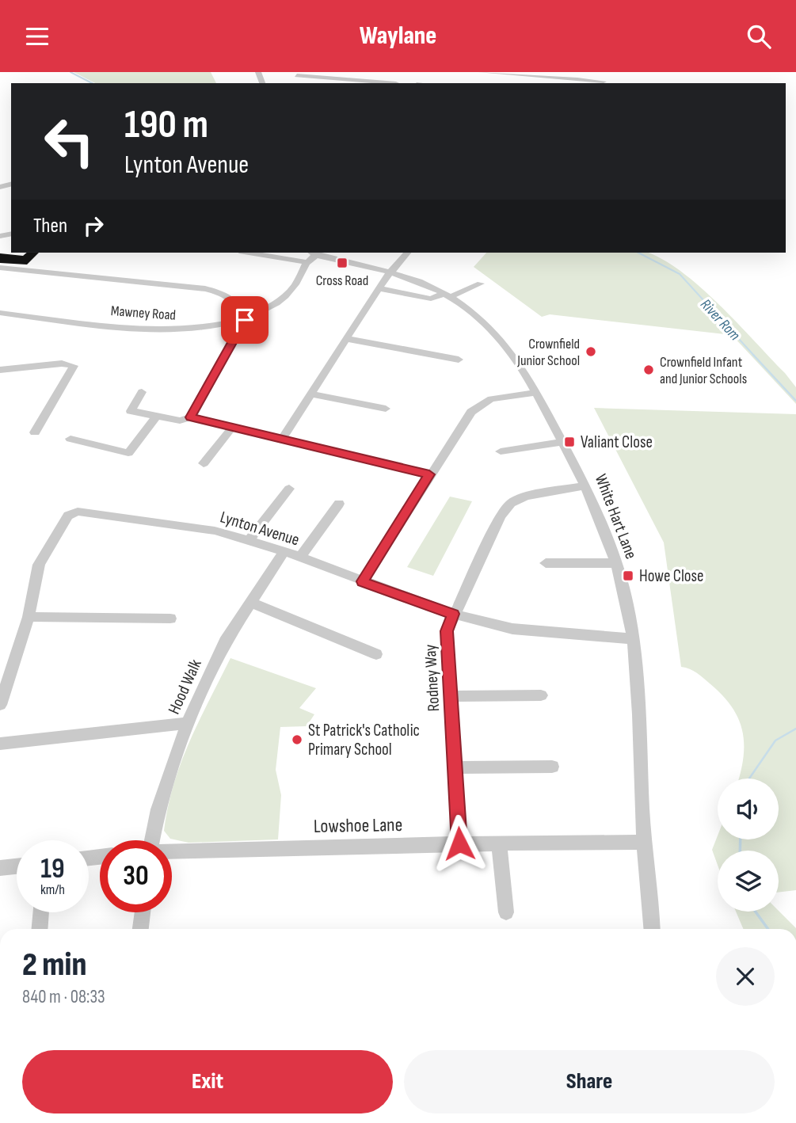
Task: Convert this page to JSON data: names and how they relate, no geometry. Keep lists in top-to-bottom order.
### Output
{
  "streets": {
    "street": [
      "Mawney Road",
      "White Hart Lane",
      "Lynton Avenue",
      "Rodney Way",
      "Hood Walk",
      "Lowshoe Lane"
    ]
  },
  "crossings": [
    ["Mawney Road", "White Hart Lane"],
    ["White Hart Lane", "Lynton Avenue"],
    ["White Hart Lane", "Rodney Way"],
    ["White Hart Lane", "Lowshoe Lane"],
    ["Lynton Avenue", "Rodney Way"],
    ["Lynton Avenue", "Hood Walk"],
    ["Rodney Way", "Lowshoe Lane"]
  ],
  "water": ["River Rom"],
  "places": {
    "transit": ["Cross Road", "Valiant Close", "Howe Close"],
    "other": ["Crownfield Junior School", "Crownfield Infant and Junior Schools", "St Patrick's Catholic Primary School"]
  },
  "page": {
    "header": "Waylane",
    "turn": ["190 m", "Lynton Avenue"],
    "then": "Then",
    "speed": "19 km/h",
    "limit": "30",
    "heading": ["2 min", "840 m · 08:33"],
    "buttons": ["Exit", "Share"]
  }
}
